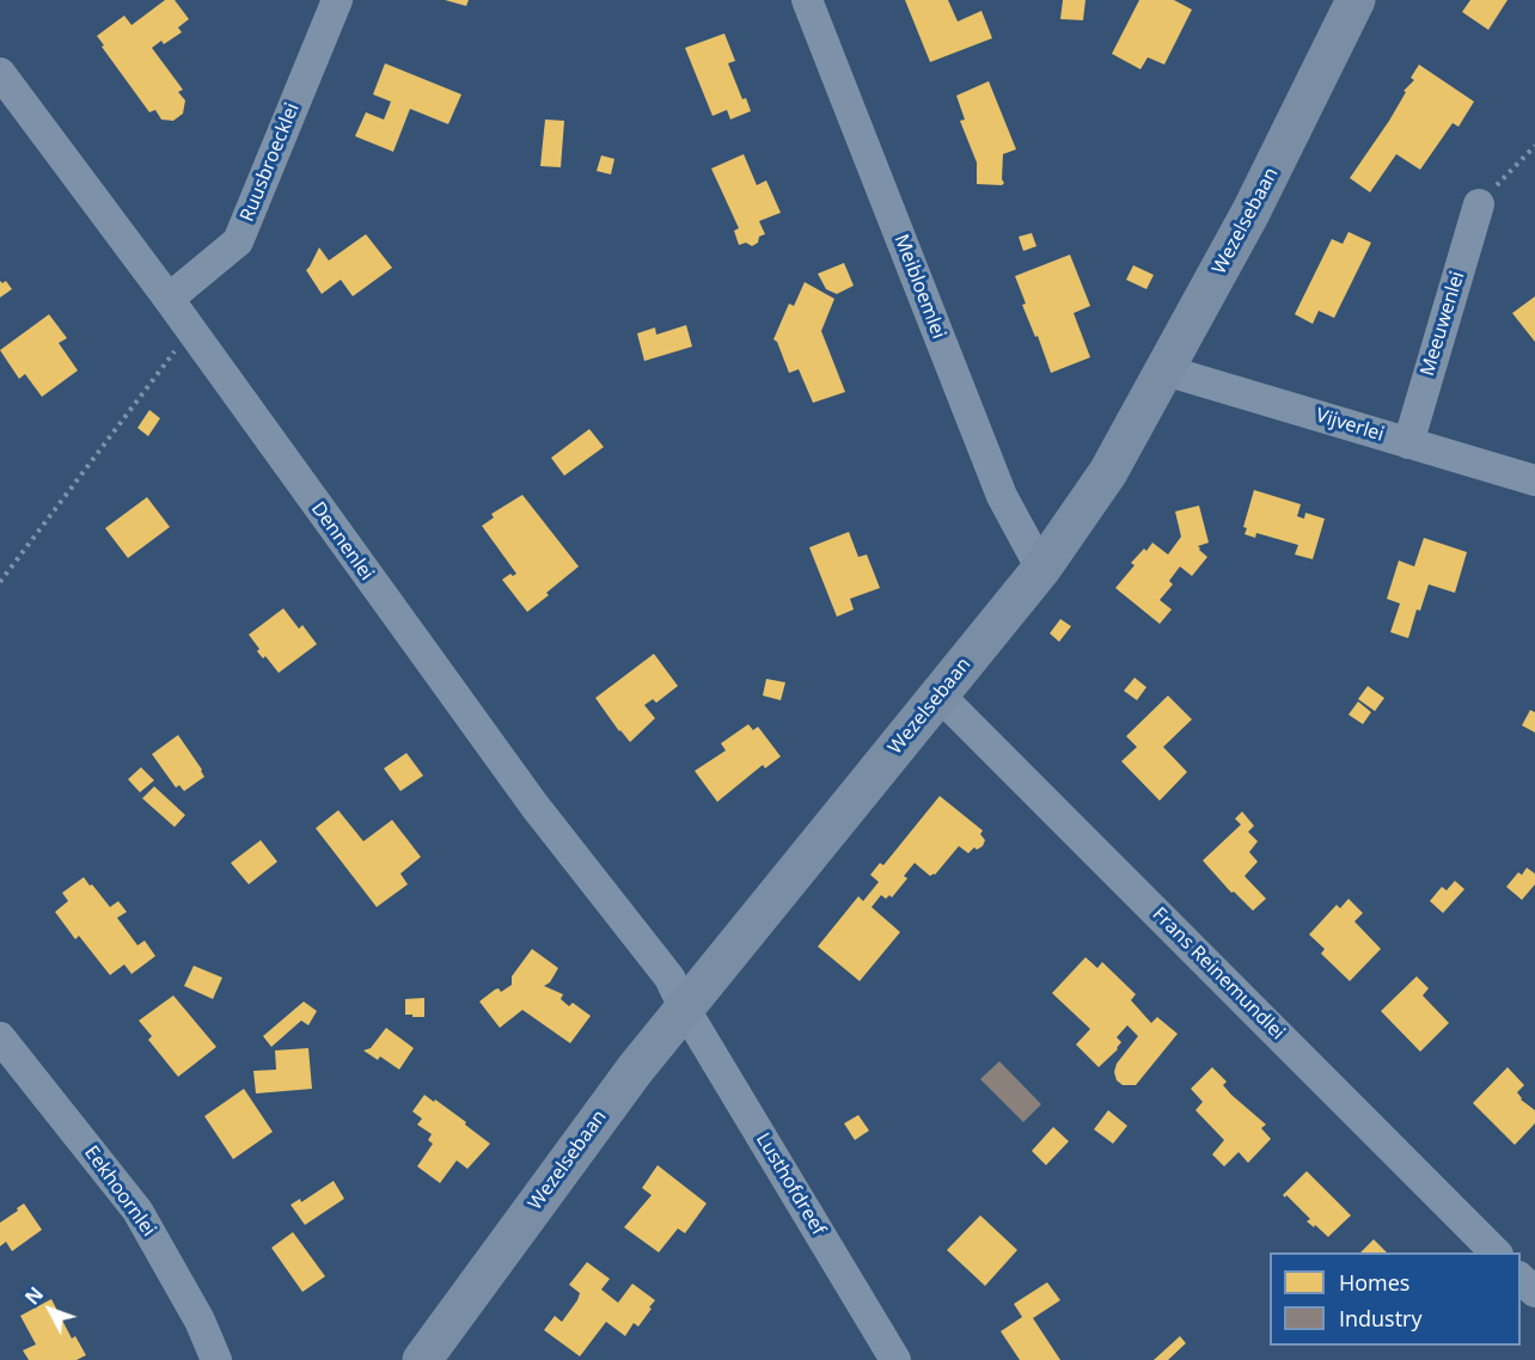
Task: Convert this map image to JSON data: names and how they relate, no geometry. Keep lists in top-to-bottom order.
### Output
{
  "streets": {
    "street": [
      "Ruusbroecklei",
      "Wezelsebaan",
      "Meibloemlei",
      "Meeuwenlei",
      "Vijverlei",
      "Dennenlei",
      "Frans Reinemundlei",
      "Lusthofdreef",
      "Eekhoornlei"
    ]
  },
  "crossings": [
    ["Ruusbroecklei", "Dennenlei"],
    ["Wezelsebaan", "Meibloemlei"],
    ["Wezelsebaan", "Vijverlei"],
    ["Wezelsebaan", "Dennenlei"],
    ["Wezelsebaan", "Frans Reinemundlei"],
    ["Wezelsebaan", "Lusthofdreef"],
    ["Meeuwenlei", "Vijverlei"],
    ["Dennenlei", "Lusthofdreef"]
  ],
  "legend": ["Homes", "Industry"],
  "north": "top left"
}
